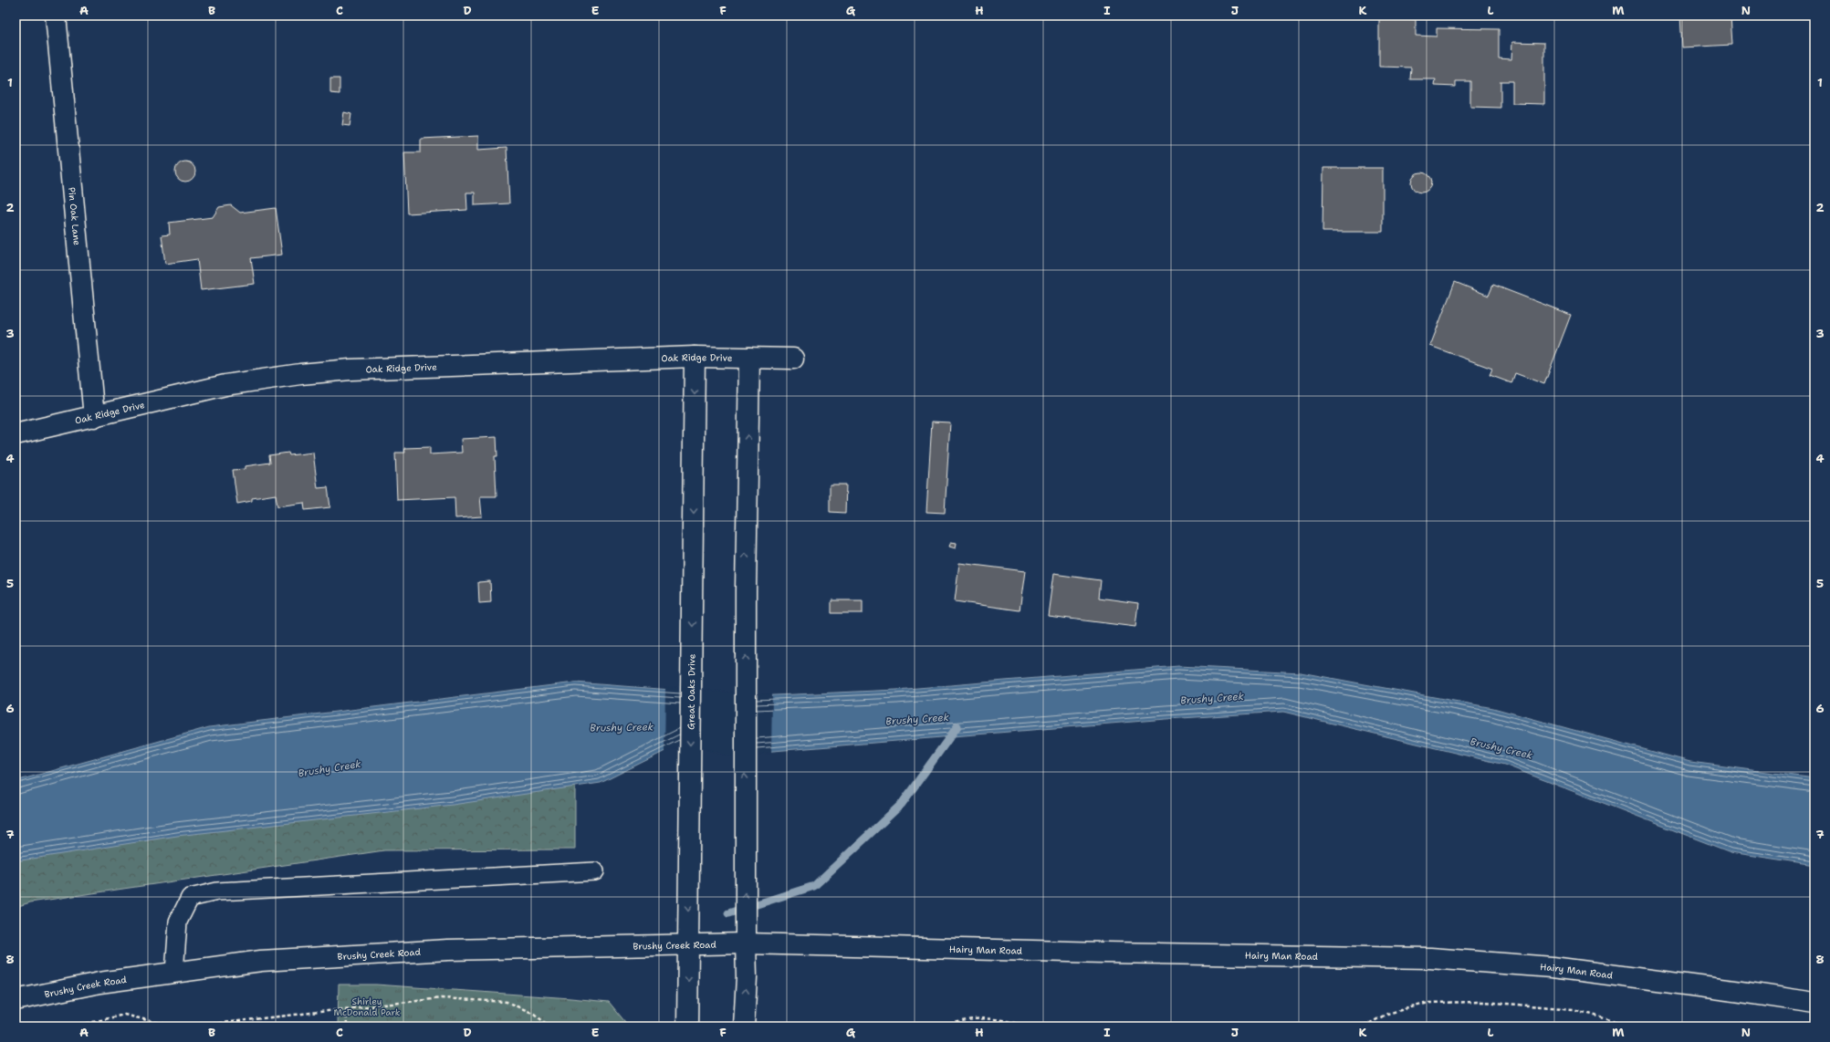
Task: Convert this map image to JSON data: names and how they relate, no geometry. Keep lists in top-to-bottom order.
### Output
{
  "streets": {
    "street": [
      "Pin Oak Lane",
      "Oak Ridge Drive",
      "Great Oaks Drive",
      "Brushy Creek Road",
      "Hairy Man Road"
    ]
  },
  "crossings": [
    ["Pin Oak Lane", "Oak Ridge Drive"],
    ["Oak Ridge Drive", "Great Oaks Drive"],
    ["Great Oaks Drive", "Brushy Creek Road"],
    ["Brushy Creek Road", "Hairy Man Road"]
  ],
  "water": ["Brushy Creek"],
  "parks": ["Shirley McDonald Park"],
  "grid": {
    "columns": [
      "A",
      "B",
      "C",
      "D",
      "E",
      "F",
      "G",
      "H",
      "I",
      "J",
      "K",
      "L",
      "M",
      "N"
    ],
    "rows": [
      "1",
      "2",
      "3",
      "4",
      "5",
      "6",
      "7",
      "8"
    ]
  }
}
